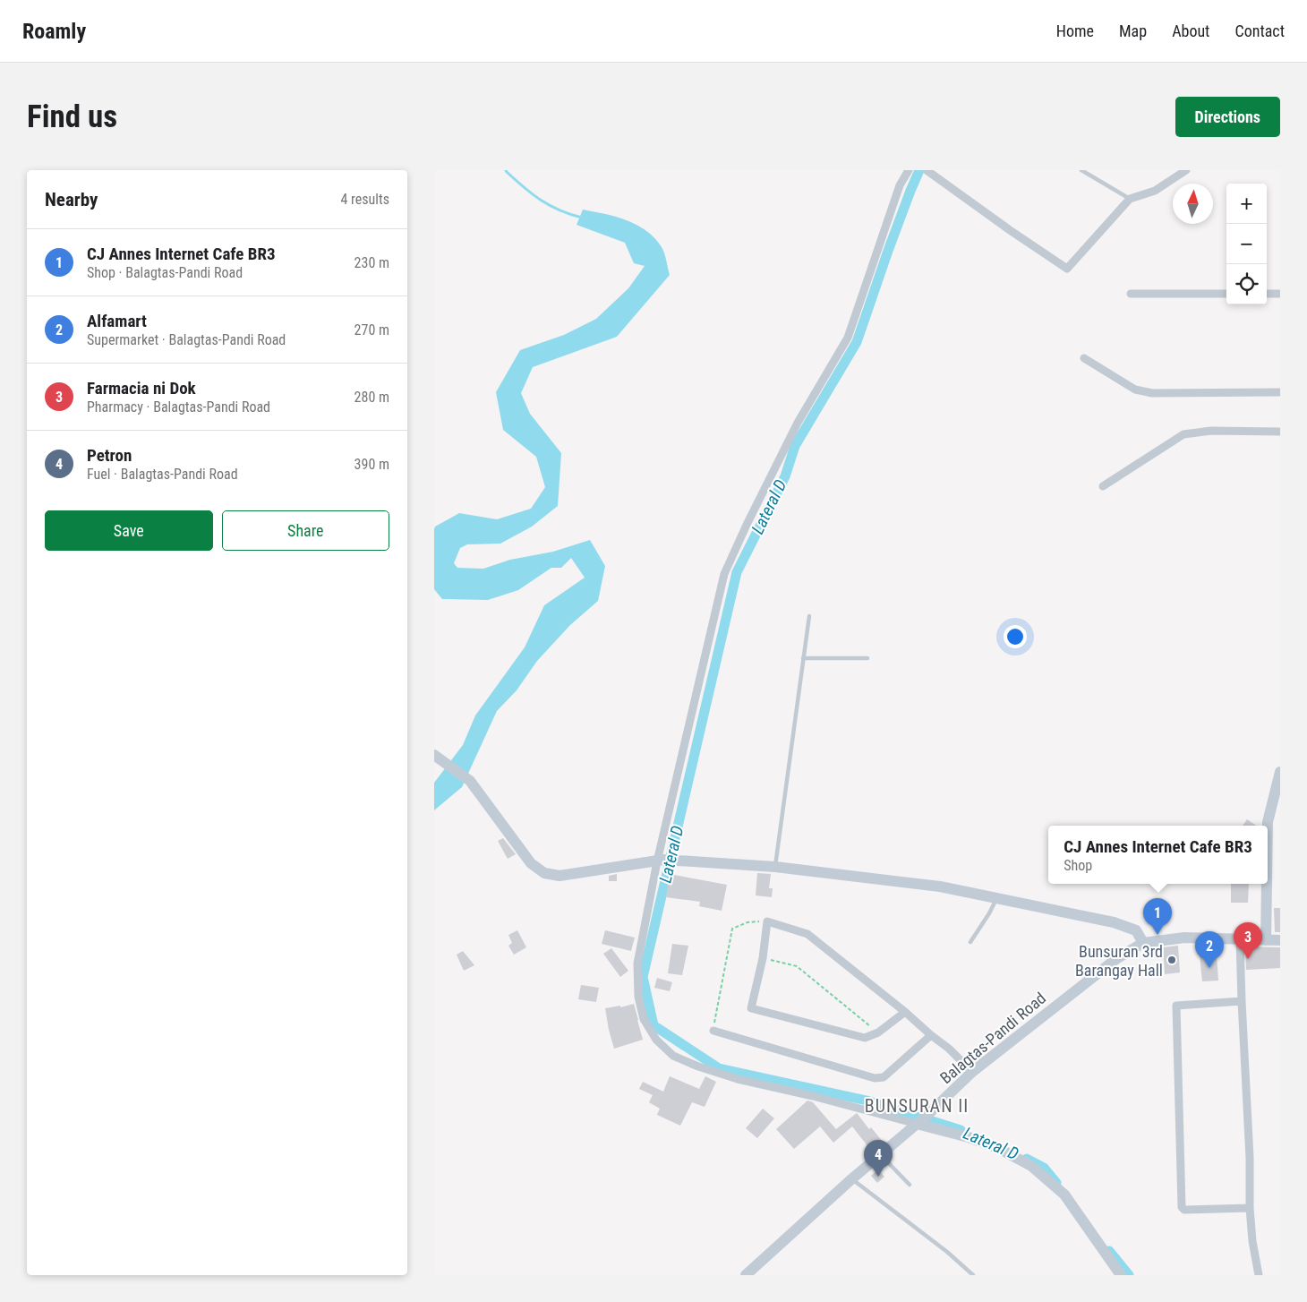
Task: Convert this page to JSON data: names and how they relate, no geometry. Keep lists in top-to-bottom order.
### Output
{
  "streets": {
    "street": ["Balagtas-Pandi Road"]
  },
  "districts": ["BUNSURAN II"],
  "water": ["Lateral D"],
  "places": ["Bunsuran 3rd Barangay Hall"],
  "north": "top",
  "page": {
    "header": "Roamly",
    "nav": [
      "Home",
      "Map",
      "About",
      "Contact"
    ],
    "buttons": [
      "Directions",
      ["Save", "Share"]
    ],
    "title": "Find us",
    "heading": ["Nearby", "4 results"],
    "map_buttons": ["+", "−"],
    "list": [
      {
        "mark": "1",
        "name": "CJ Annes Internet Cafe BR3",
        "note": "Shop · Balagtas-Pandi Road",
        "value": "230 m"
      },
      {
        "mark": "2",
        "name": "Alfamart",
        "note": "Supermarket · Balagtas-Pandi Road",
        "value": "270 m"
      },
      {
        "mark": "3",
        "name": "Farmacia ni Dok",
        "note": "Pharmacy · Balagtas-Pandi Road",
        "value": "280 m"
      },
      {
        "mark": "4",
        "name": "Petron",
        "note": "Fuel · Balagtas-Pandi Road",
        "value": "390 m"
      }
    ],
    "popup": ["CJ Annes Internet Cafe BR3", "Shop"],
    "pins": [
      "1",
      "3",
      "2",
      "4"
    ]
  }
}
